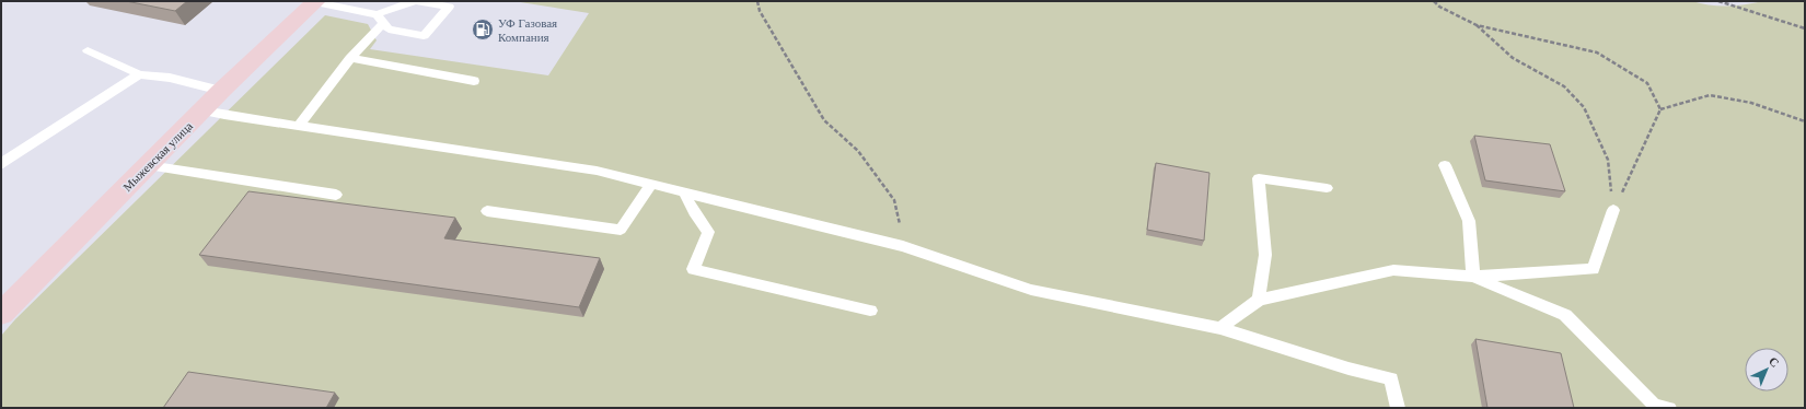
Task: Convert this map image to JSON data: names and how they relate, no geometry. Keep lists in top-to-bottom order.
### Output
{
  "streets": {
    "street": ["Мыжевская улица"]
  },
  "places": {
    "fuel station": ["УФ Газовая Компания"]
  },
  "north": "top right"
}
